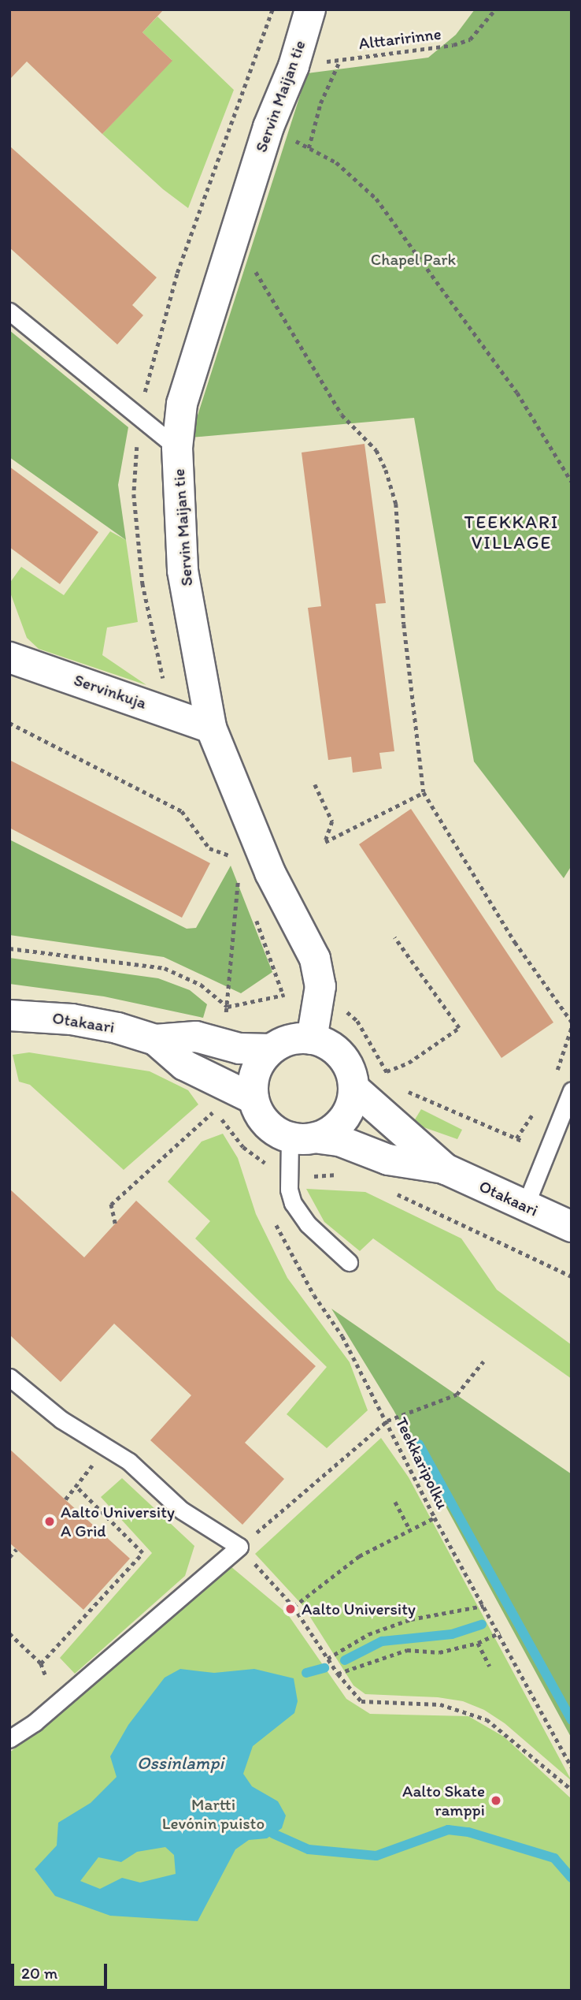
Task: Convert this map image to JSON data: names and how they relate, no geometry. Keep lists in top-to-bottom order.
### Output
{
  "streets": {
    "street": ["Servin Maijan tie", "Servinkuja", "Otakaari"],
    "path": ["Alttaririnne", "Teekkaripolku"]
  },
  "crossings": [
    ["Alttaririnne", "Servin Maijan tie"],
    ["Servin Maijan tie", "Servinkuja"],
    ["Servin Maijan tie", "Otakaari"]
  ],
  "districts": ["TEEKKARI VILLAGE"],
  "water": ["Ossinlampi"],
  "parks": ["Chapel Park", "Martti Levónin puisto"],
  "places": ["Aalto University A Grid", "Aalto University", "Aalto Skate ramppi"],
  "scale_bar": "20 m"
}
